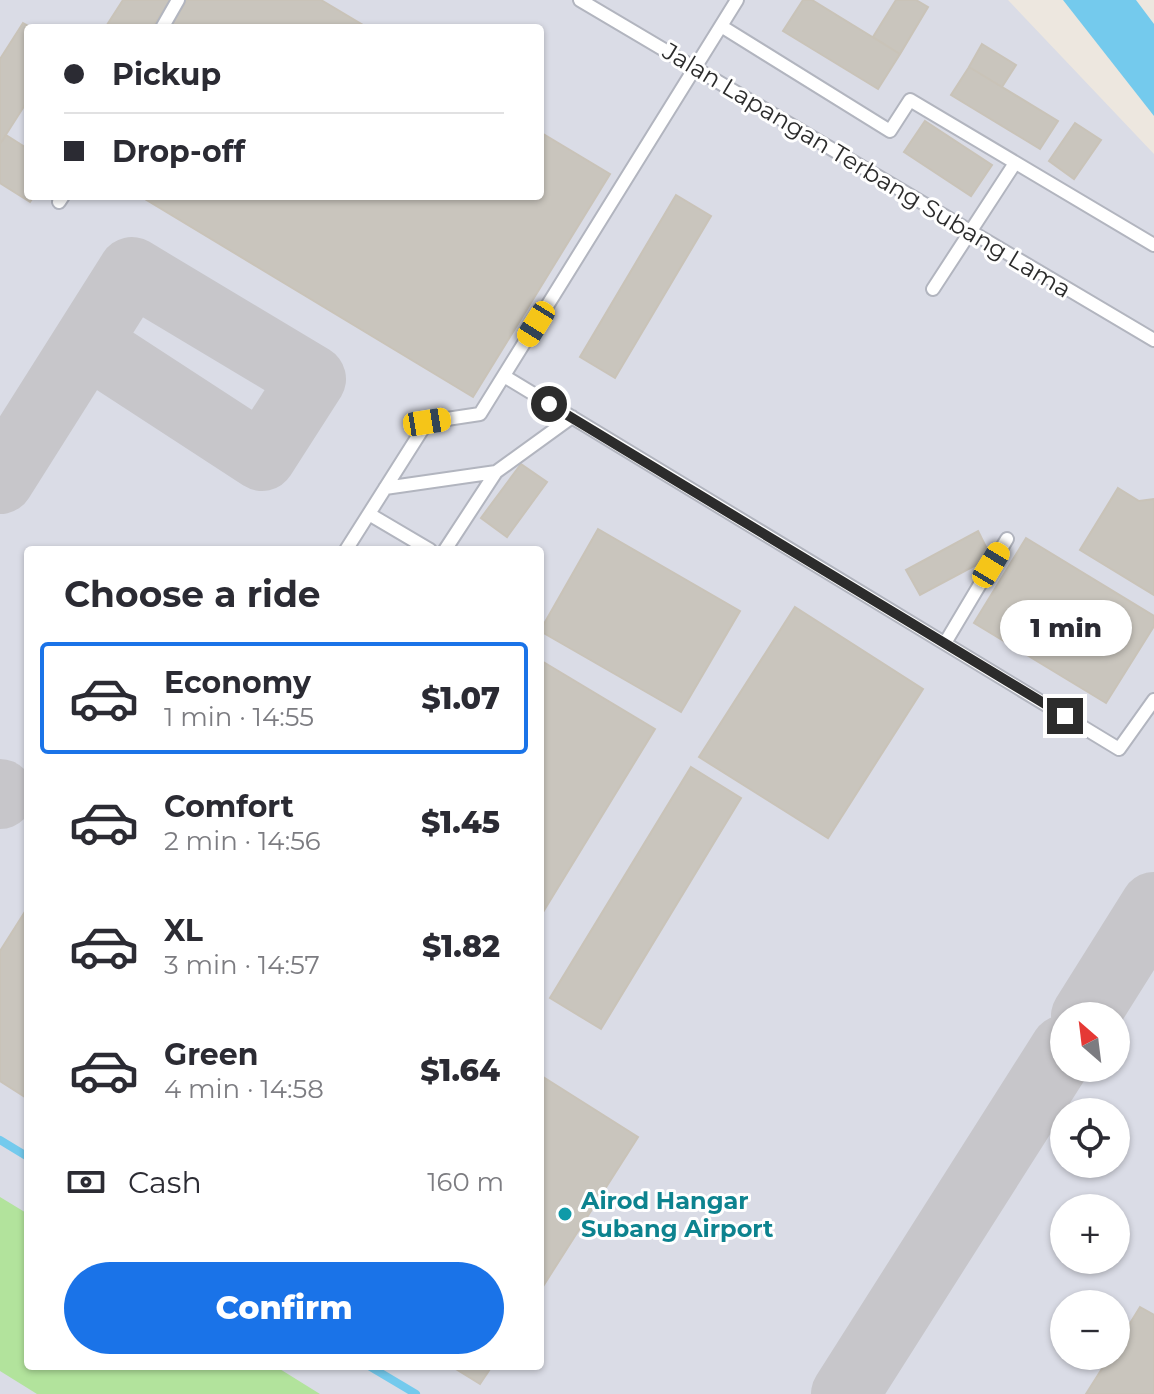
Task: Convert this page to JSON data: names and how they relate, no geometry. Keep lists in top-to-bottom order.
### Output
{
  "streets": {
    "lane": ["Jalan Lapangan Terbang Subang Lama"]
  },
  "places": ["Airod Hangar Subang Airport"],
  "north": "top left",
  "page": {
    "banner": ["Pickup", "Drop-off"],
    "heading": "Choose a ride",
    "bubble": "1 min",
    "list": [
      {
        "name": "Economy",
        "note": "1 min · 14:55",
        "value": "$1.07"
      },
      {
        "name": "Comfort",
        "note": "2 min · 14:56",
        "value": "$1.45"
      },
      {
        "name": "XL",
        "note": "3 min · 14:57",
        "value": "$1.82"
      },
      {
        "name": "Green",
        "note": "4 min · 14:58",
        "value": "$1.64"
      }
    ],
    "map_buttons": ["+", "−"],
    "pay": ["Cash", "160 m"],
    "buttons": "Confirm"
  }
}
